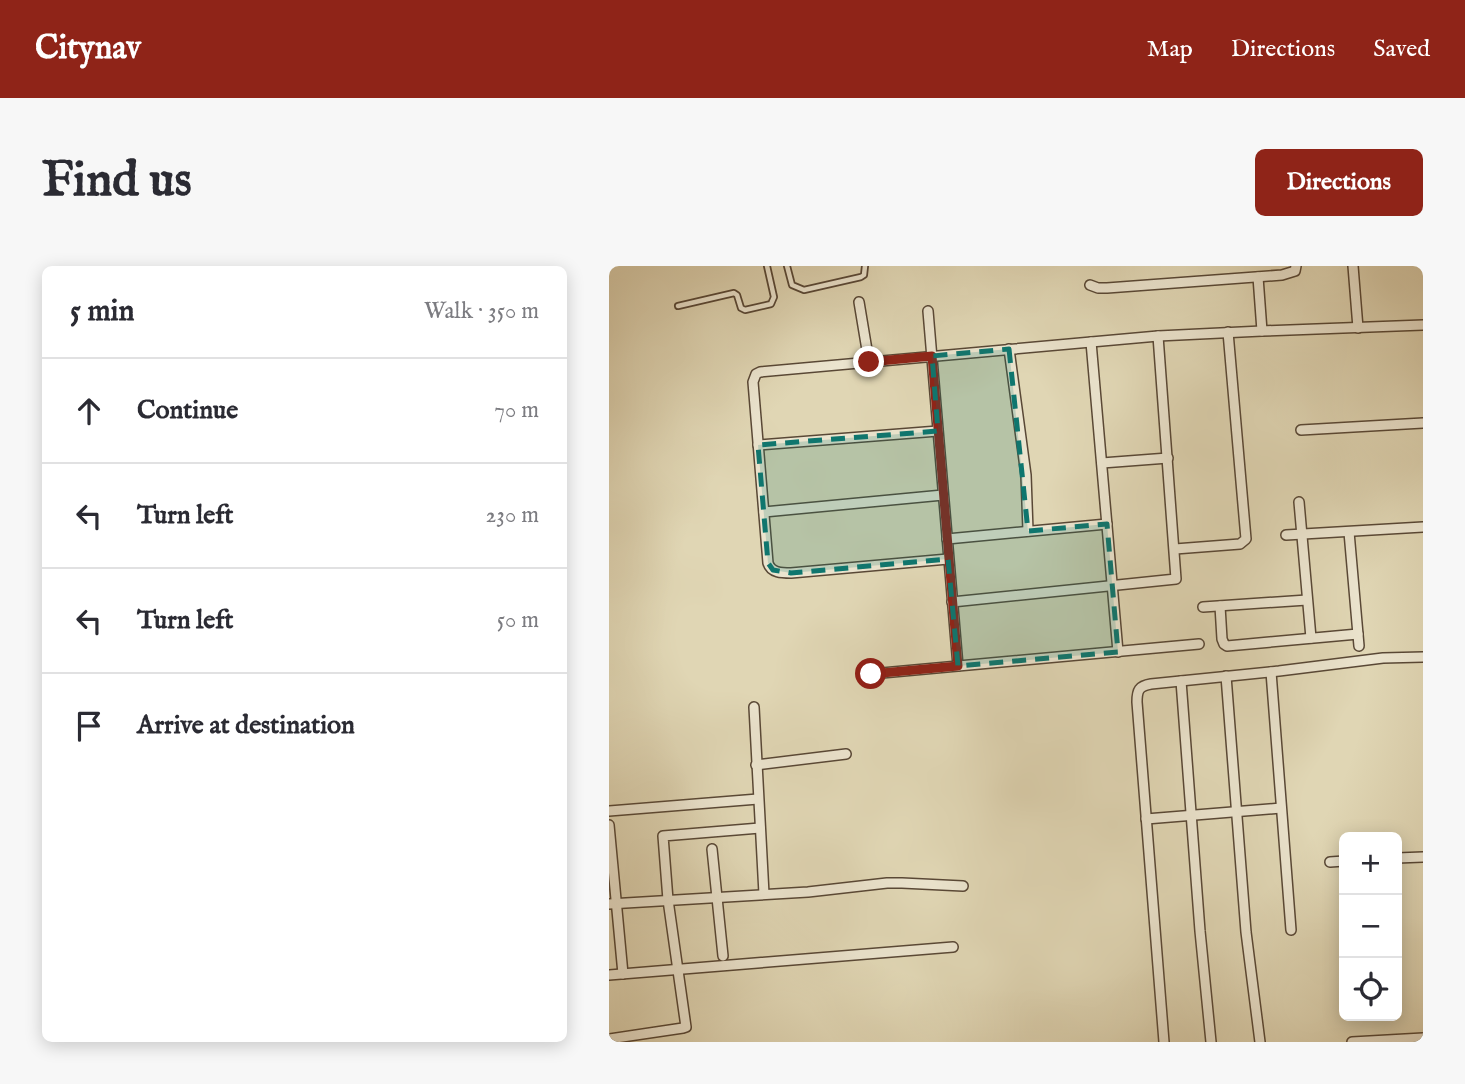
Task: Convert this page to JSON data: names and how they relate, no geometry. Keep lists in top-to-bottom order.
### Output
{
  "page": {
    "header": "Citynav",
    "nav": ["Map", "Directions", "Saved"],
    "buttons": "Directions",
    "title": "Find us",
    "heading": ["5 min", "Walk · 350 m"],
    "list": [
      ["Continue", "70 m"],
      ["Turn left", "230 m"],
      ["Turn left", "50 m"],
      "Arrive at destination"
    ],
    "map_buttons": ["+", "−"]
  }
}
